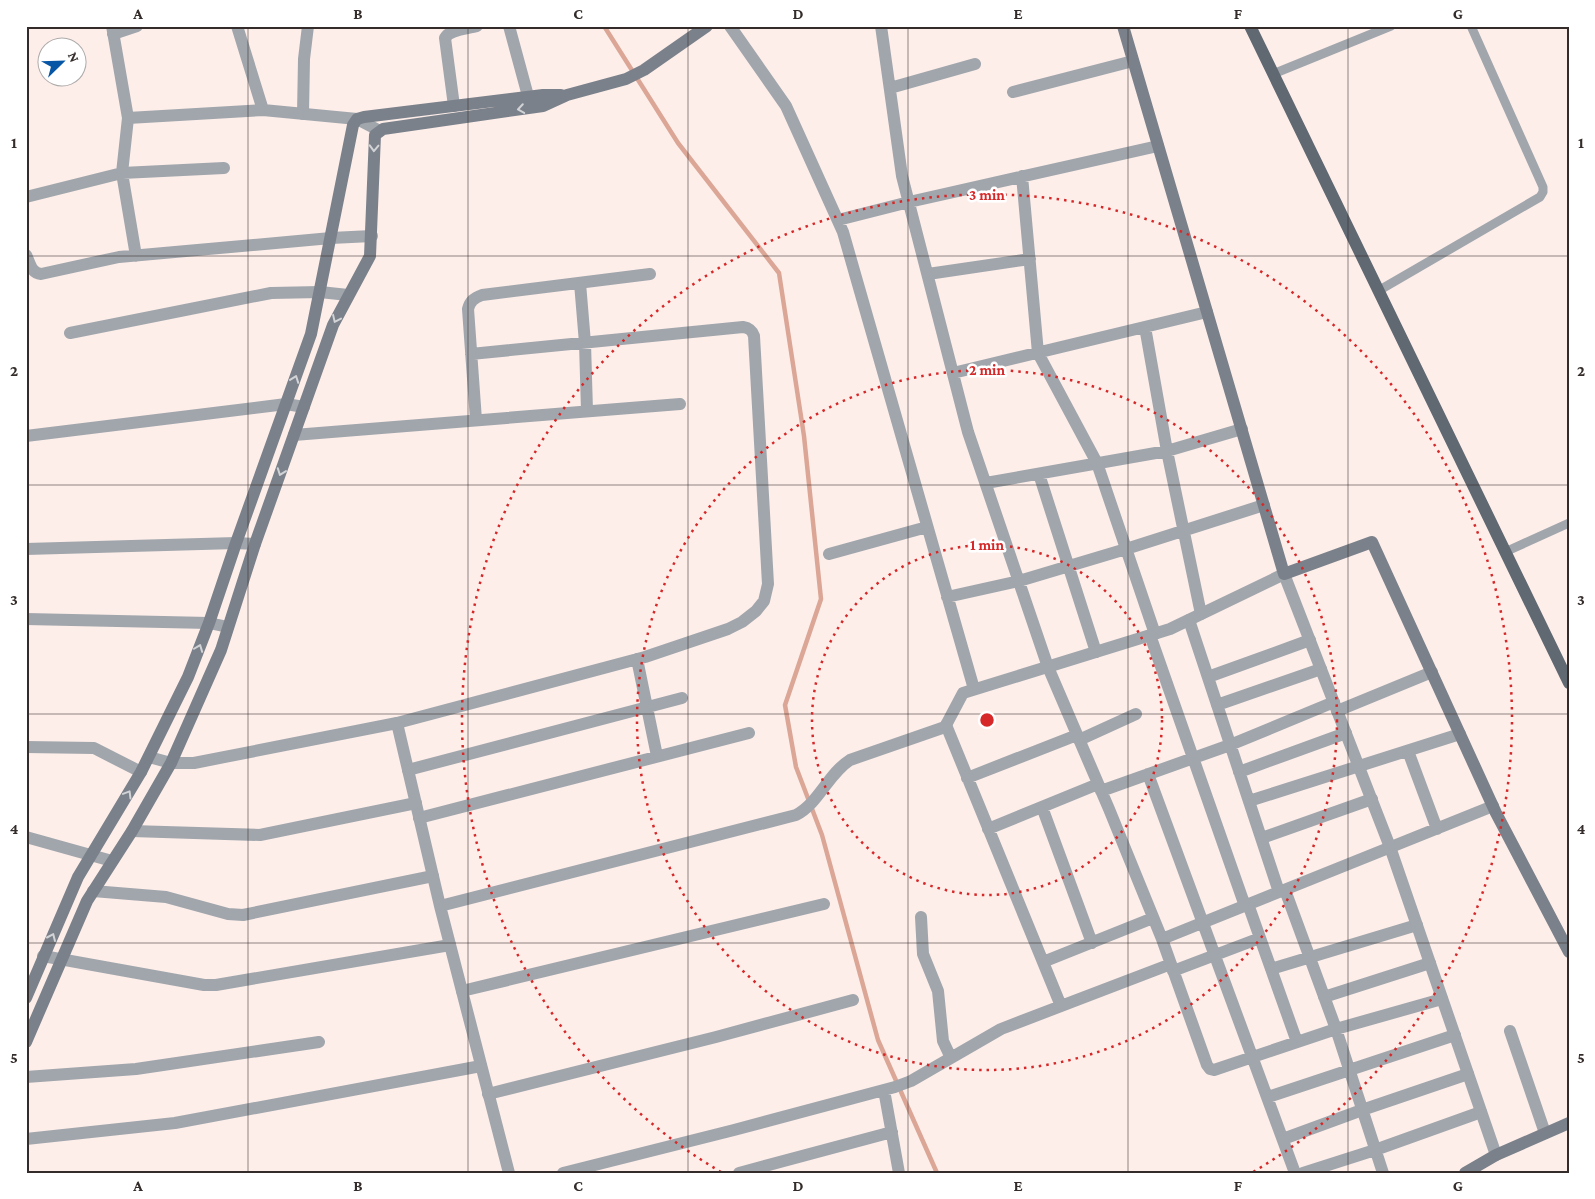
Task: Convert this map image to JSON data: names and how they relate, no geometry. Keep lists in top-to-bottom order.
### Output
{
  "north": "top right",
  "grid": {
    "columns": [
      "A",
      "B",
      "C",
      "D",
      "E",
      "F",
      "G"
    ],
    "rows": [
      "1",
      "2",
      "3",
      "4",
      "5"
    ]
  },
  "rings": ["3 min", "2 min", "1 min"]
}
